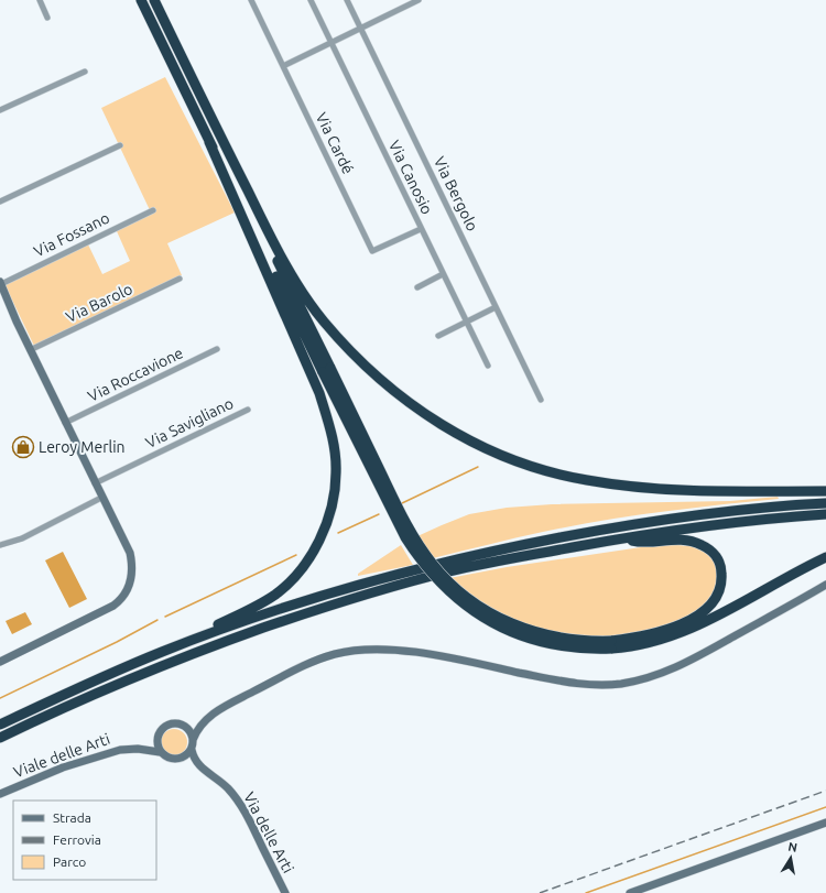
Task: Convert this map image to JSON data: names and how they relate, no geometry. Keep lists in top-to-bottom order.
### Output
{
  "streets": {
    "street": [
      "Via Cardé",
      "Via Canosio",
      "Via Bergolo",
      "Via Fossano",
      "Via Barolo",
      "Via Roccavione",
      "Via Savigliano",
      "Viale delle Arti",
      "Via delle Arti"
    ]
  },
  "crossings": [
    ["Via Cardé", "Via Canosio"],
    ["Viale delle Arti", "Via delle Arti"]
  ],
  "places": {
    "shop": ["Leroy Merlin"]
  },
  "legend": ["Strada", "Ferrovia", "Parco"],
  "north": "top"
}
